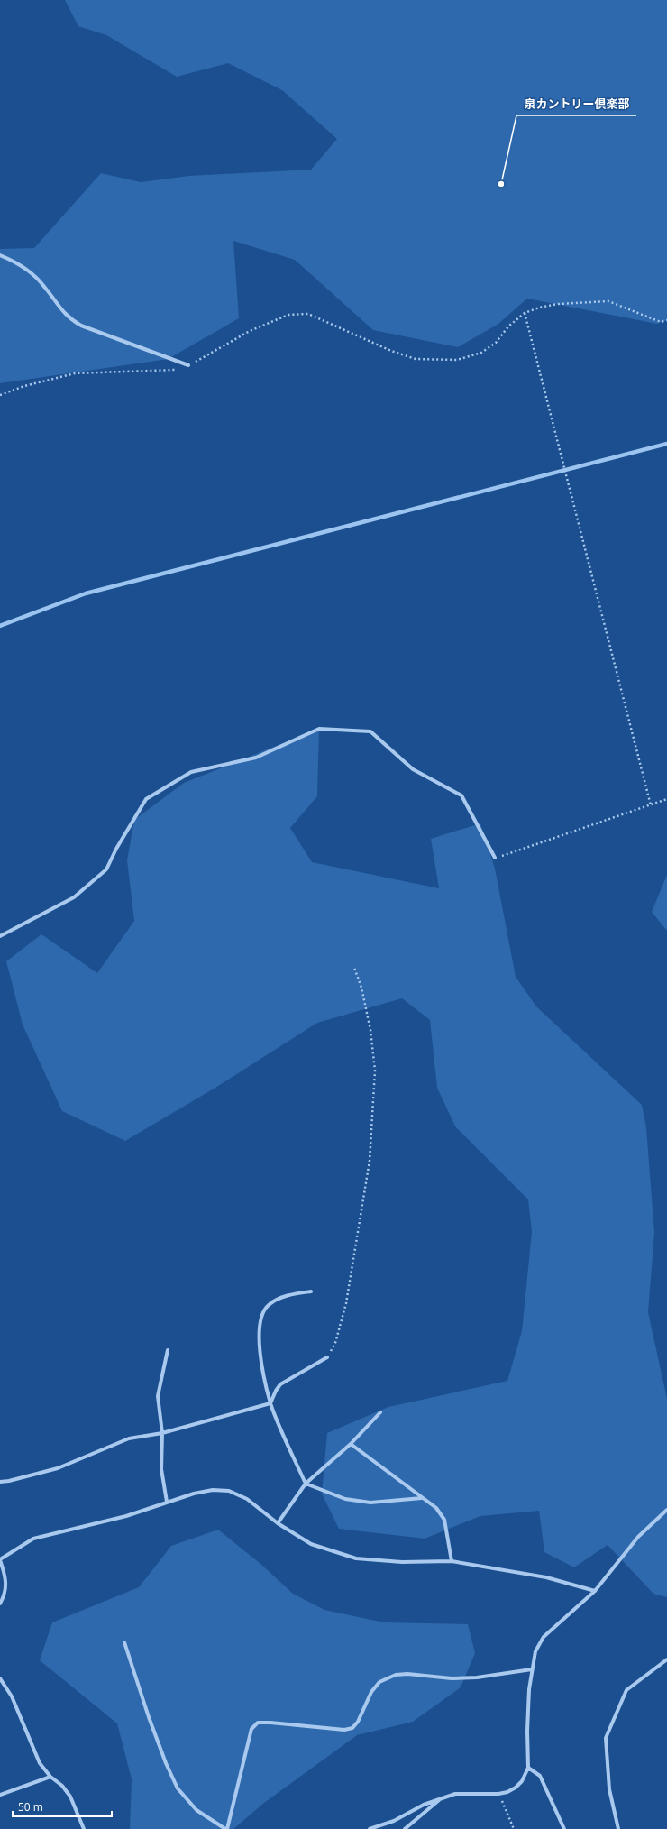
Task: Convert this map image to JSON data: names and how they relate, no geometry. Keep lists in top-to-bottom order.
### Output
{
  "places": ["泉カントリー倶楽部"],
  "scale_bar": "50 m"
}
